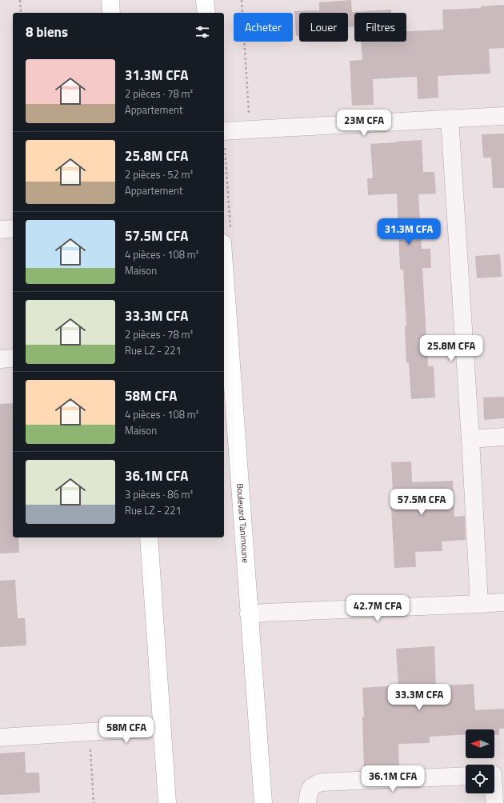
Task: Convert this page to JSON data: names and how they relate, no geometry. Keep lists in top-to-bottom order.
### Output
{
  "streets": {
    "main road": ["Boulevard Tanimoune"]
  },
  "north": "left",
  "page": {
    "chip": ["Acheter", "Louer", "Filtres"],
    "heading": "8 biens",
    "list": [
      {
        "name": "31.3M CFA",
        "note": "2 pièces · 78 m² · Appartement"
      },
      {
        "name": "25.8M CFA",
        "note": "2 pièces · 52 m² · Appartement"
      },
      {
        "name": "57.5M CFA",
        "note": "4 pièces · 108 m² · Maison"
      },
      {
        "name": "33.3M CFA",
        "note": "2 pièces · 78 m² · Rue LZ - 221"
      },
      {
        "name": "58M CFA",
        "note": "4 pièces · 108 m² · Maison"
      },
      {
        "name": "36.1M CFA",
        "note": "3 pièces · 86 m² · Rue LZ - 221"
      }
    ],
    "price": [
      "23M CFA",
      "31.3M CFA",
      "25.8M CFA",
      "57.5M CFA",
      "42.7M CFA",
      "33.3M CFA",
      "58M CFA",
      "36.1M CFA"
    ]
  }
}
